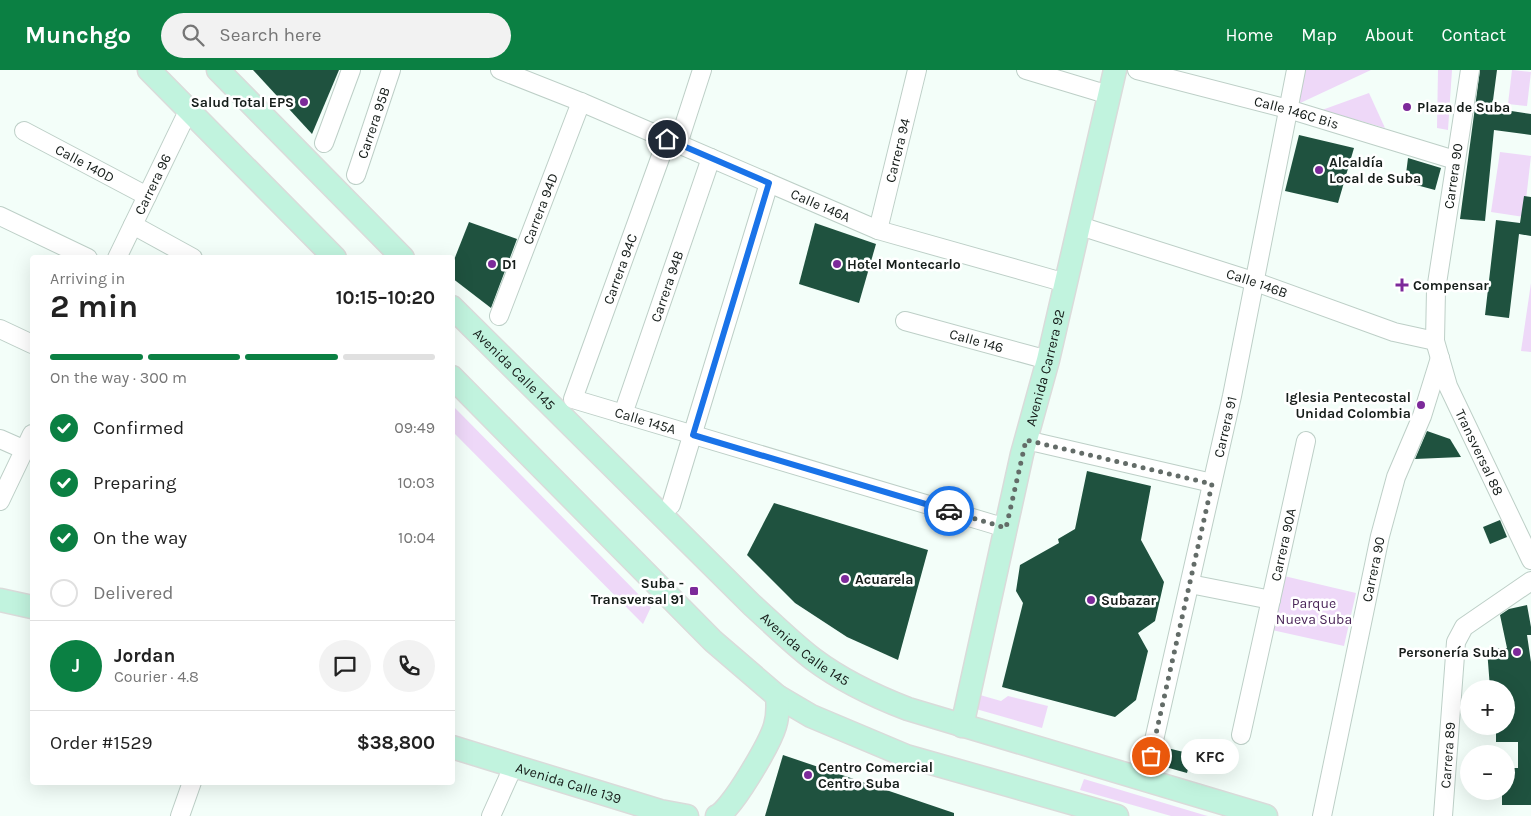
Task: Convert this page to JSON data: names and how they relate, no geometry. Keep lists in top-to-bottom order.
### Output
{
  "streets": {
    "main road": ["Avenida Calle 145", "Avenida Carrera 92", "Avenida Calle 139"],
    "street": [
      "Calle 146C Bis",
      "Carrera 95B",
      "Carrera 94",
      "Calle 140D",
      "Carrera 90",
      "Carrera 96",
      "Calle 146A",
      "Carrera 94D",
      "Carrera 94C",
      "Calle 146B",
      "Carrera 94B",
      "Calle 146",
      "Calle 145A",
      "Carrera 91",
      "Transversal 88",
      "Carrera 90A",
      "Carrera 89"
    ]
  },
  "crossings": [
    ["Calle 146C Bis", "Carrera 90"],
    ["Calle 146C Bis", "Carrera 91"],
    ["Carrera 94", "Calle 146A"],
    ["Calle 140D", "Carrera 96"],
    ["Carrera 90", "Calle 146B"],
    ["Carrera 90", "Transversal 88"],
    ["Calle 146A", "Carrera 94D"],
    ["Calle 146A", "Carrera 94C"],
    ["Calle 146A", "Carrera 94B"],
    ["Calle 146A", "Avenida Carrera 92"],
    ["Carrera 94C", "Calle 145A"],
    ["Calle 146B", "Avenida Carrera 92"],
    ["Calle 146B", "Carrera 91"],
    ["Calle 146B", "Transversal 88"],
    ["Carrera 94B", "Calle 145A"],
    ["Calle 146", "Avenida Carrera 92"],
    ["Avenida Calle 145", "Avenida Carrera 92"],
    ["Avenida Calle 145", "Carrera 91"],
    ["Avenida Carrera 92", "Calle 145A"]
  ],
  "parks": ["Parque Nueva Suba"],
  "places": {
    "other": [
      "Salud Total EPS",
      "Plaza de Suba",
      "Alcaldía Local de Suba",
      "D1",
      "Hotel Montecarlo",
      "Iglesia Pentecostal Unidad Colombia",
      "Acuarela",
      "Subazar",
      "Personería Suba",
      "KFC",
      "Centro Comercial Centro Suba"
    ],
    "health": ["Compensar"],
    "transit": ["Suba - Transversal 91"]
  },
  "page": {
    "header": "Munchgo",
    "search": "Search here",
    "nav": [
      "Home",
      "Map",
      "About",
      "Contact"
    ],
    "heading": ["2 min", "Arriving in", "10:15–10:20"],
    "panel": [
      "Jordan",
      "Courier · 4.8",
      "Order #1529",
      "$38,800"
    ],
    "bar": "On the way · 300 m",
    "list": [
      ["Confirmed", "09:49"],
      ["Preparing", "10:03"],
      ["On the way", "10:04"],
      "Delivered"
    ],
    "round": "J",
    "map_buttons": ["+", "−"],
    "bubble": "KFC"
  }
}
